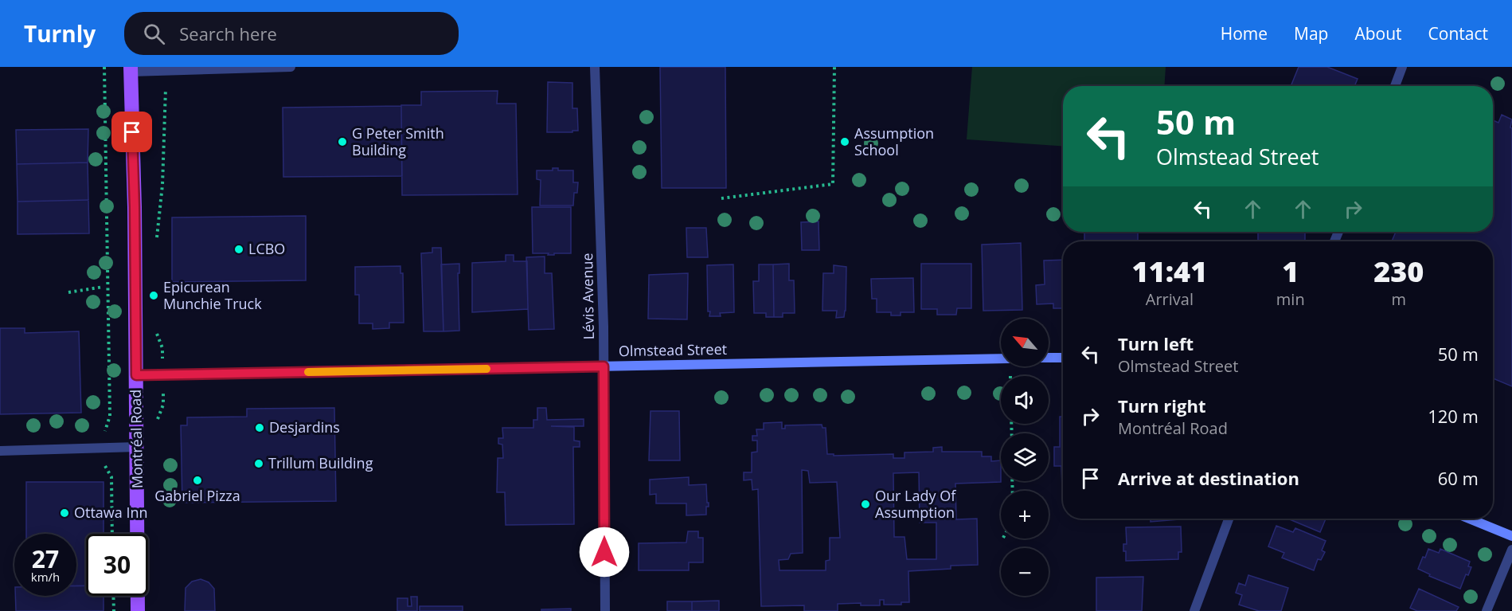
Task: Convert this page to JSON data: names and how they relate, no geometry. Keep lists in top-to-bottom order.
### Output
{
  "streets": {
    "main road": ["Montréal Road"],
    "street": ["Lévis Avenue", "Olmstead Street"]
  },
  "crossings": [
    ["Lévis Avenue", "Olmstead Street"],
    ["Olmstead Street", "Montréal Road"]
  ],
  "places": [
    "G Peter Smith Building",
    "Assumption School",
    "LCBO",
    "Epicurean Munchie Truck",
    "Desjardins",
    "Trillum Building",
    "Gabriel Pizza",
    "Our Lady Of Assumption",
    "Ottawa Inn"
  ],
  "north": "top left",
  "page": {
    "header": "Turnly",
    "search": "Search here",
    "nav": [
      "Home",
      "Map",
      "About",
      "Contact"
    ],
    "turn": ["50 m", "Olmstead Street"],
    "eta": [
      "11:41",
      "Arrival",
      "1",
      "min",
      "230",
      "m"
    ],
    "map_buttons": ["+", "−"],
    "list": [
      {
        "name": "Turn left",
        "note": "Olmstead Street",
        "value": "50 m"
      },
      {
        "name": "Turn right",
        "note": "Montréal Road",
        "value": "120 m"
      },
      {
        "name": "Arrive at destination",
        "value": "60 m"
      }
    ],
    "speed": "27 km/h",
    "limit": "30"
  }
}
